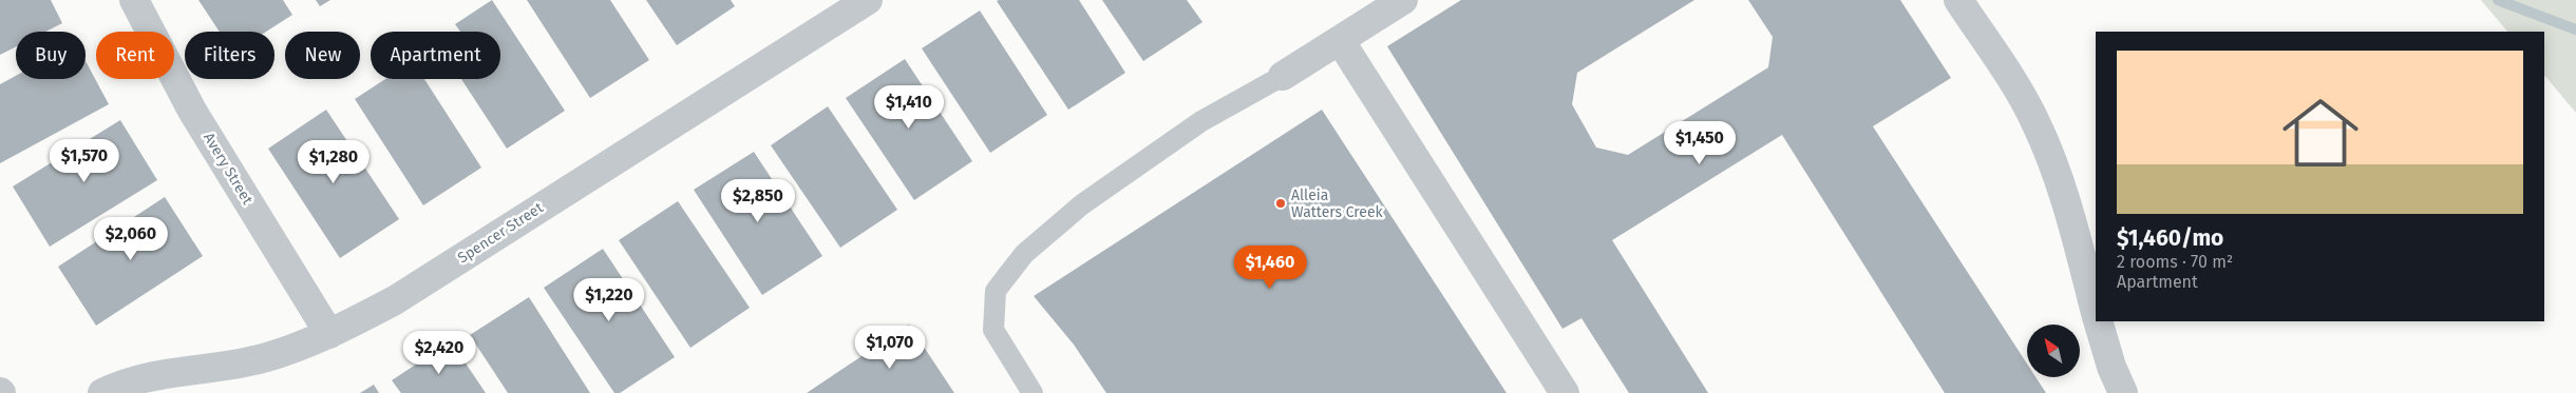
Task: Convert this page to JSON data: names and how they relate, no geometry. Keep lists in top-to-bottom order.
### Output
{
  "streets": {
    "street": ["Avery Street", "Spencer Street"]
  },
  "crossings": [
    ["Avery Street", "Spencer Street"]
  ],
  "places": ["Alleia Watters Creek"],
  "north": "top left",
  "page": {
    "chip": [
      "Buy",
      "Rent",
      "Filters",
      "New",
      "Apartment"
    ],
    "list": [
      {
        "name": "$1,460/mo",
        "note": "2 rooms · 70 m² · Apartment"
      }
    ],
    "price": [
      "$1,410",
      "$1,450",
      "$1,570",
      "$1,280",
      "$2,850",
      "$2,060",
      "$1,460",
      "$1,220",
      "$1,070",
      "$2,420"
    ]
  }
}
